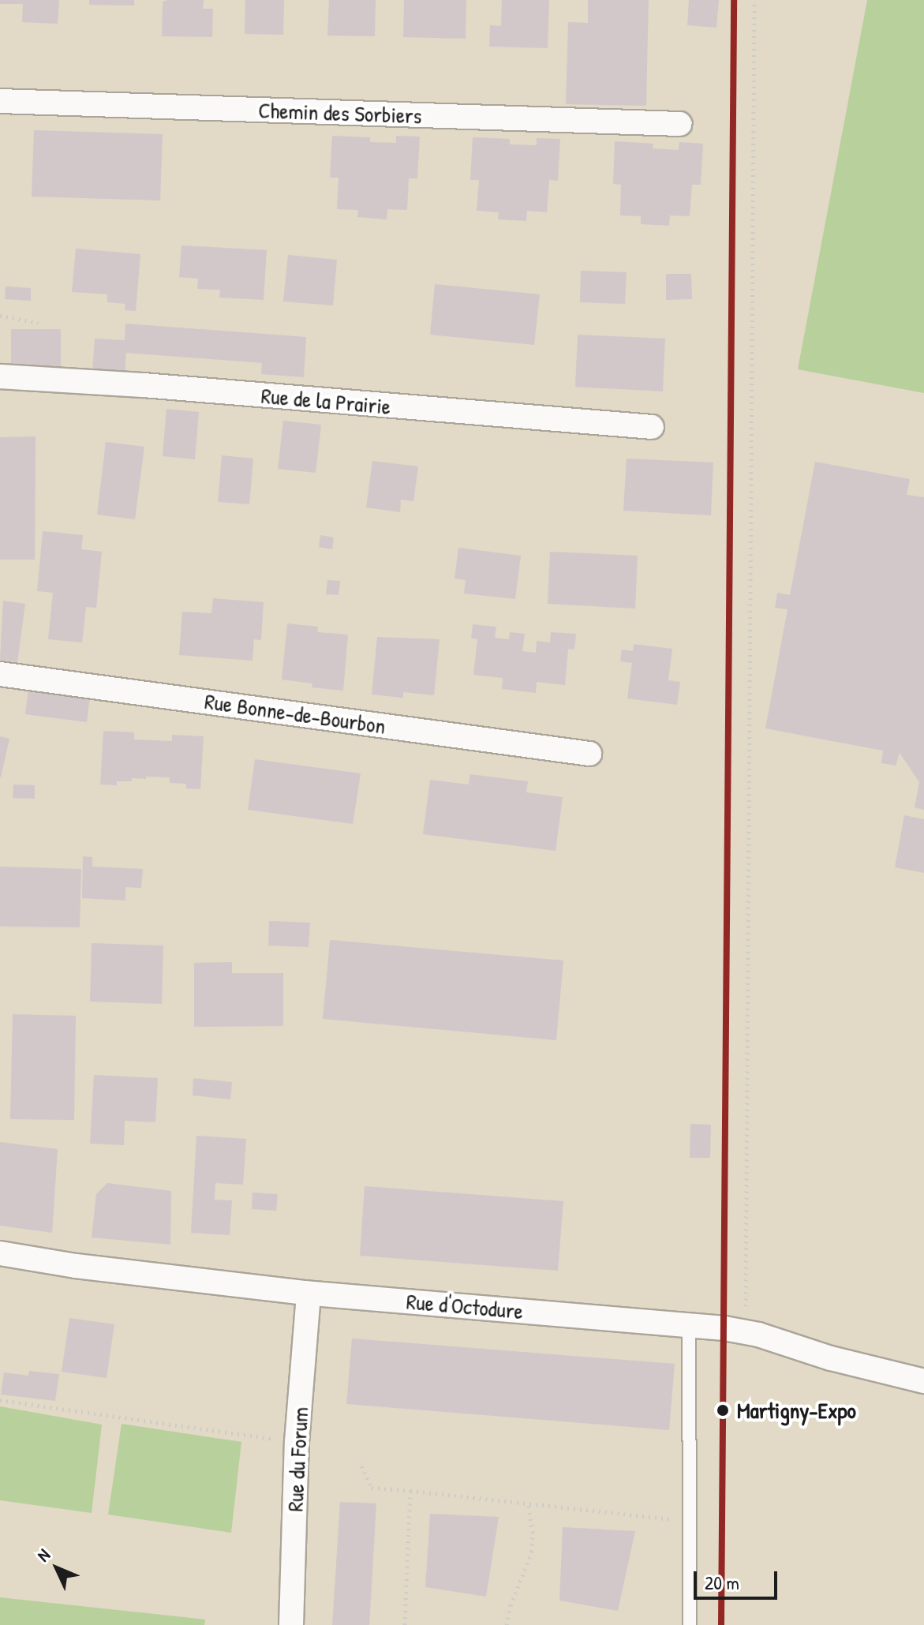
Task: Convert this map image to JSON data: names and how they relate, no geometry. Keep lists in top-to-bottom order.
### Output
{
  "streets": {
    "street": [
      "Chemin des Sorbiers",
      "Rue de la Prairie",
      "Rue Bonne-de-Bourbon",
      "Rue d'Octodure",
      "Rue du Forum"
    ]
  },
  "crossings": [
    ["Rue d'Octodure", "Rue du Forum"]
  ],
  "places": ["Martigny-Expo"],
  "scale_bar": "20 m",
  "north": "top left"
}
